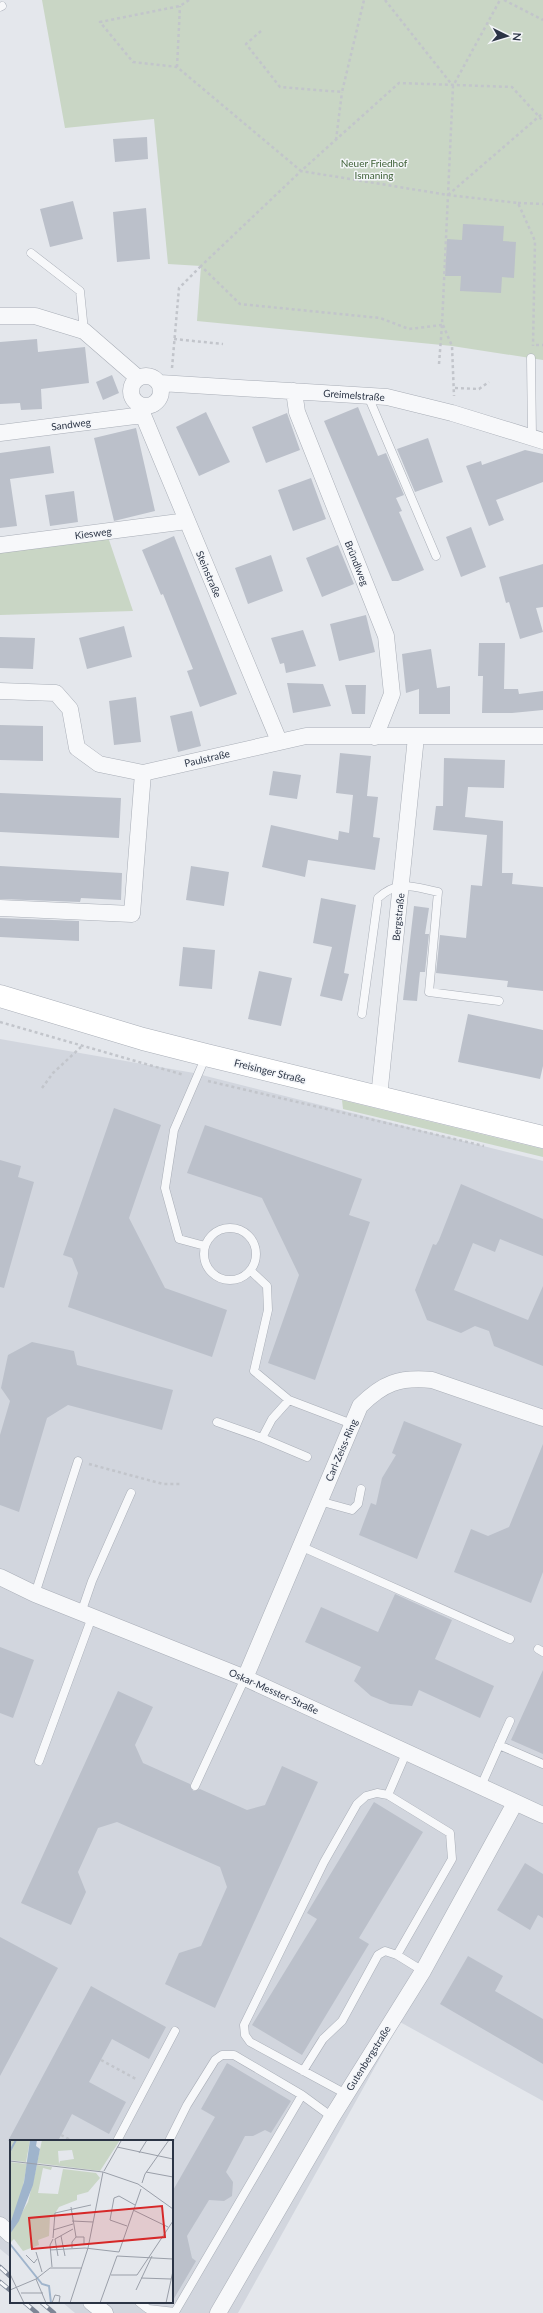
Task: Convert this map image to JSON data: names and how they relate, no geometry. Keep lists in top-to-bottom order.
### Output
{
  "streets": {
    "main road": ["Freisinger Straße"],
    "street": [
      "Greimelstraße",
      "Sandweg",
      "Kiesweg",
      "Bründlweg",
      "Steinstraße",
      "Paulstraße",
      "Bergstraße",
      "Carl-Zeiss-Ring",
      "Oskar-Messter-Straße",
      "Gutenbergstraße"
    ]
  },
  "crossings": [
    ["Greimelstraße", "Sandweg"],
    ["Greimelstraße", "Bründlweg"],
    ["Greimelstraße", "Steinstraße"],
    ["Sandweg", "Steinstraße"],
    ["Kiesweg", "Steinstraße"],
    ["Bründlweg", "Paulstraße"],
    ["Steinstraße", "Paulstraße"],
    ["Paulstraße", "Bergstraße"],
    ["Bergstraße", "Freisinger Straße"],
    ["Carl-Zeiss-Ring", "Oskar-Messter-Straße"],
    ["Oskar-Messter-Straße", "Gutenbergstraße"]
  ],
  "parks": ["Neuer Friedhof Ismaning"],
  "north": "right"
}
